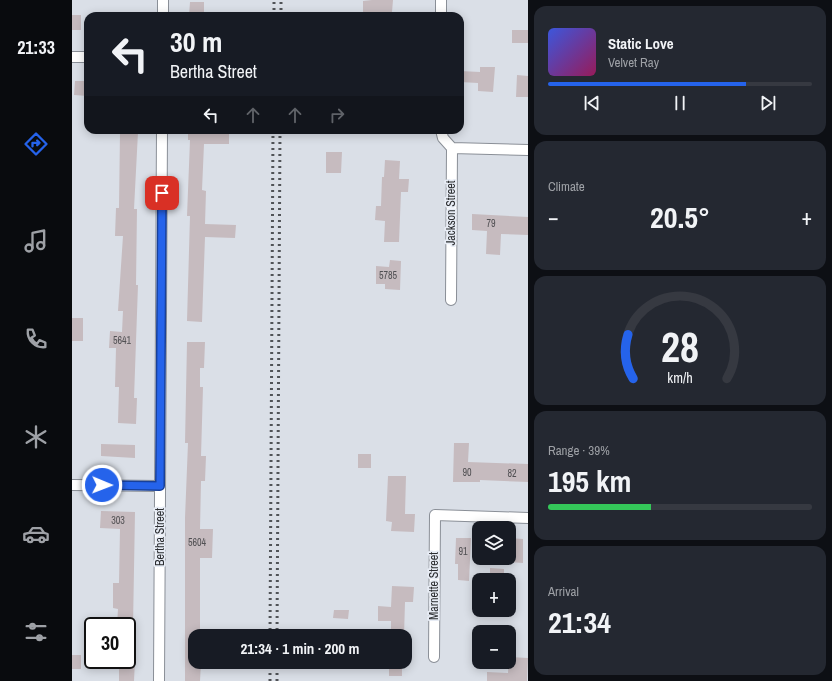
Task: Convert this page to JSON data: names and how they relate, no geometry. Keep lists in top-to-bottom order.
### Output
{
  "streets": {
    "street": ["Jackson Street", "Bertha Street", "Marnette Street"]
  },
  "house_numbers": [
    "79",
    "5785",
    "5641",
    "90",
    "82",
    "303",
    "5604",
    "91"
  ],
  "page": {
    "tabs": "21:33",
    "turn": ["30 m", "Bertha Street"],
    "song": ["Static Love", "Velvet Ray"],
    "tile": [
      "Climate",
      ["Range · 39%", "195 km"],
      ["Arrival", "21:34"]
    ],
    "heat": ["−", "20.5°", "+"],
    "map_buttons": ["+", "−"],
    "limit": "30",
    "trip": "21:34 · 1 min · 200 m",
    "gauge": ["28", "km/h"]
  }
}
